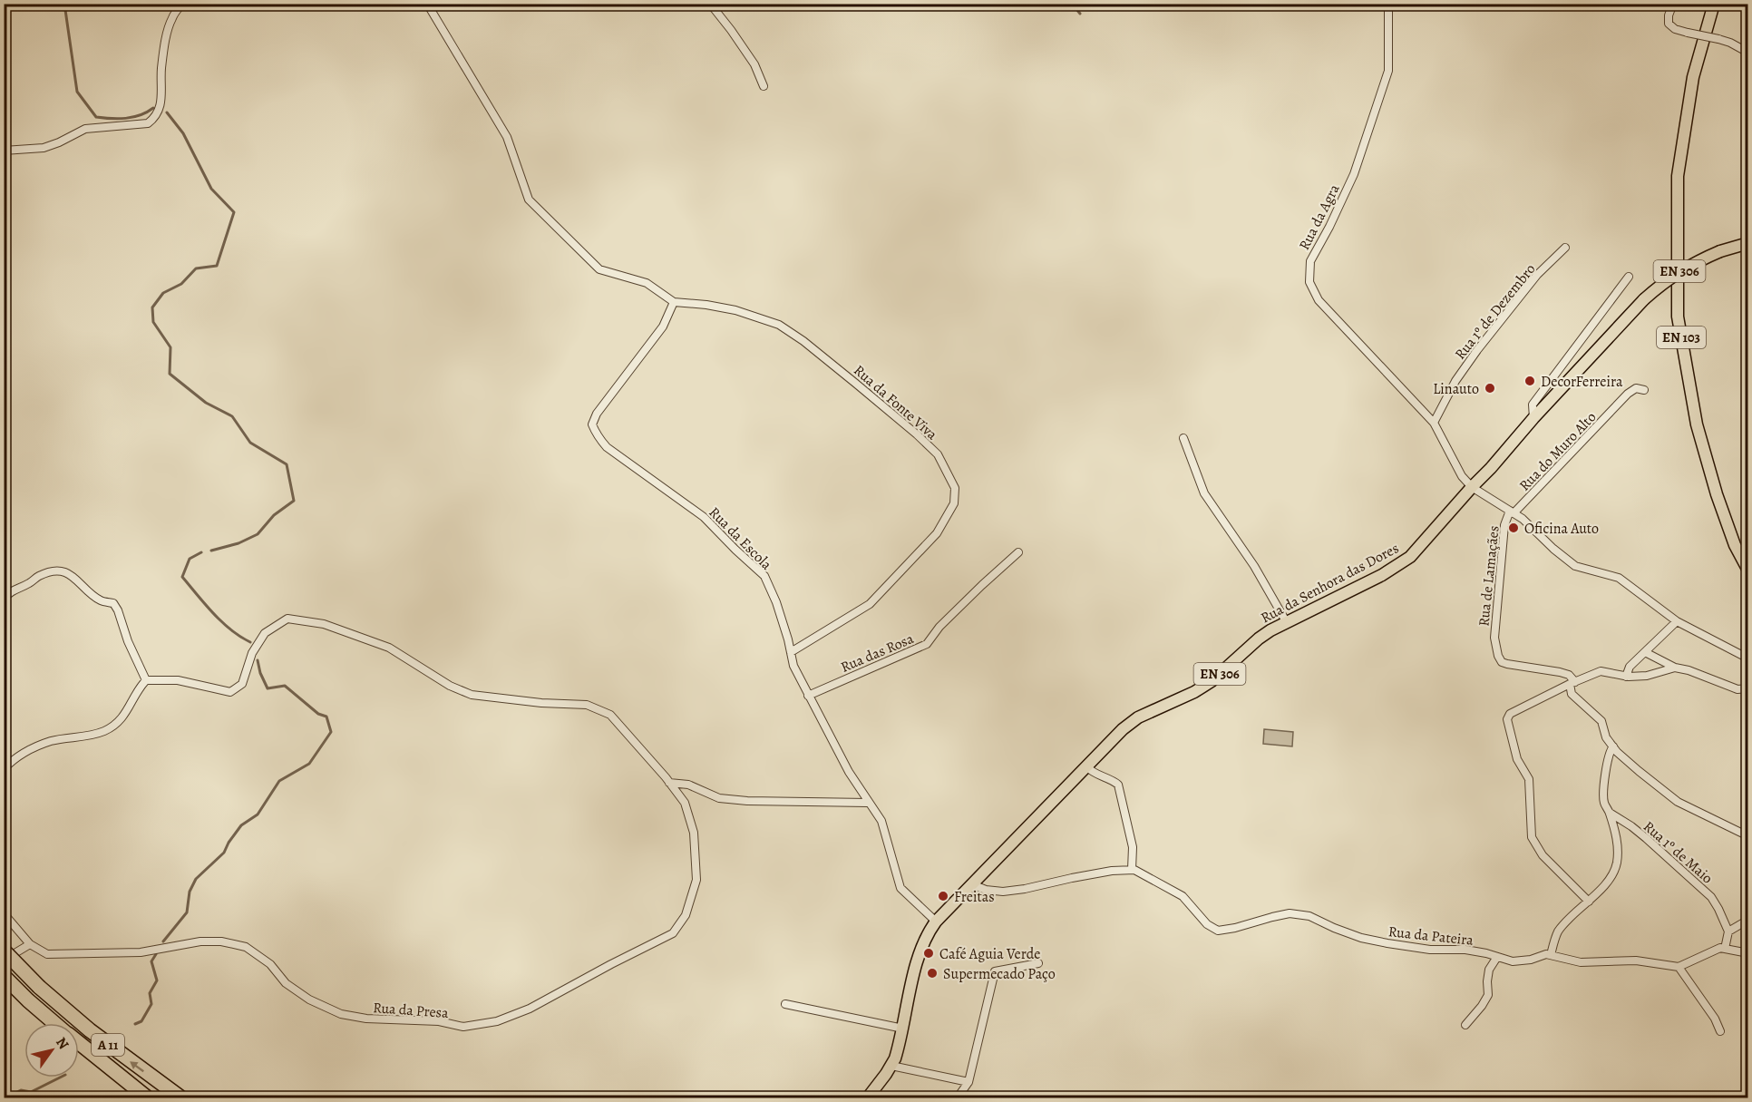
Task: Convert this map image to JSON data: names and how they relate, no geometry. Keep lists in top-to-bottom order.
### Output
{
  "streets": {
    "highway": ["A 11"],
    "main road": ["EN 306", "EN 103", "Rua da Senhora das Dores"],
    "street": [
      "Rua da Agra",
      "Rua 1º de Dezembro",
      "Rua da Fonte Viva",
      "Rua do Muro Alto",
      "Rua da Escola",
      "Rua de Lamaçães",
      "Rua das Rosa",
      "Rua 1º de Maio",
      "Rua da Pateira",
      "Rua da Presa"
    ]
  },
  "crossings": [
    ["Rua da Agra", "Rua 1º de Dezembro"],
    ["Rua da Agra", "Rua da Senhora das Dores"],
    ["Rua da Fonte Viva", "Rua da Escola"],
    ["Rua do Muro Alto", "Rua de Lamaçães"],
    ["Rua da Escola", "Rua da Senhora das Dores"],
    ["Rua da Escola", "Rua das Rosa"]
  ],
  "places": [
    "DecorFerreira",
    "Linauto",
    "Oficina Auto",
    "Freitas",
    "Café Aguia Verde",
    "Supermecado Paço"
  ],
  "north": "top right"
}
